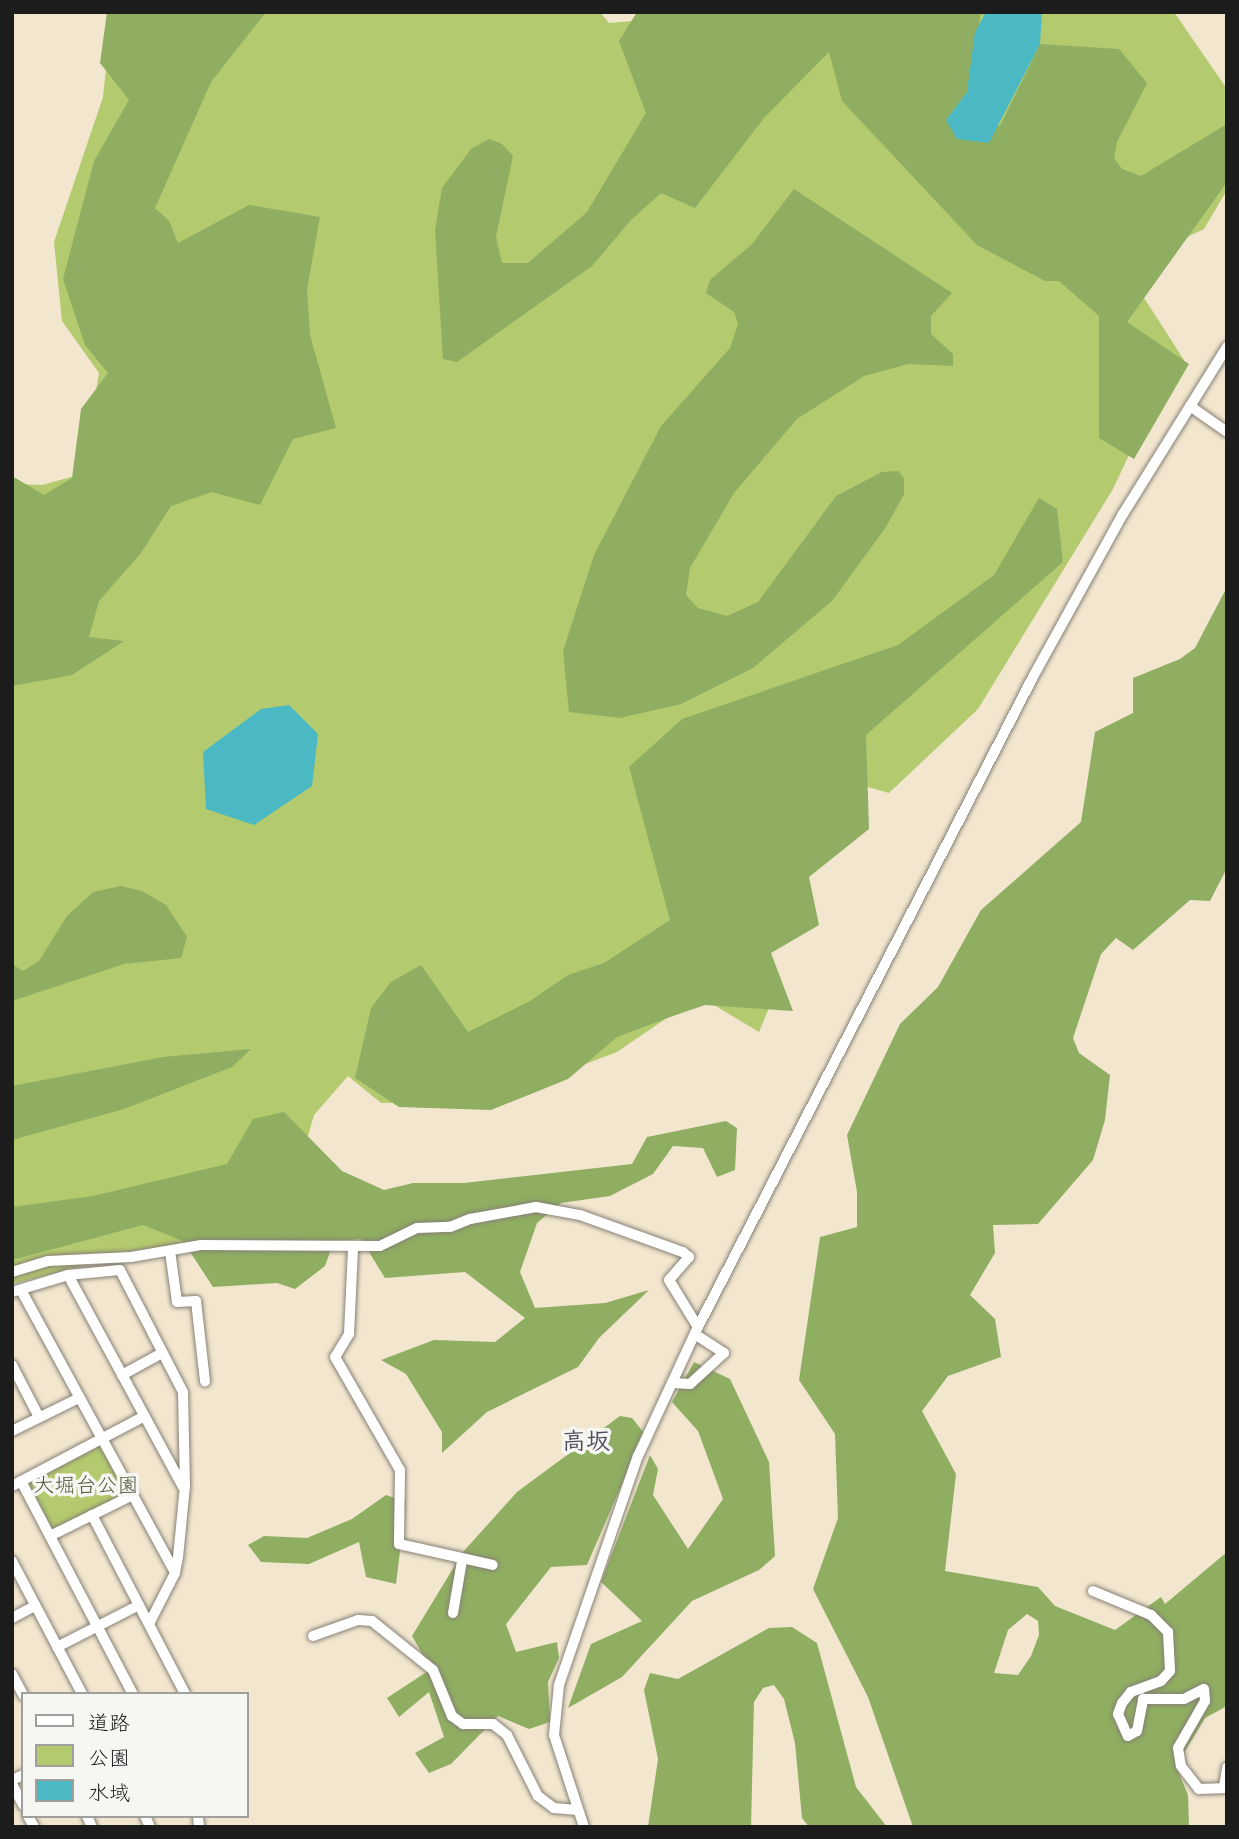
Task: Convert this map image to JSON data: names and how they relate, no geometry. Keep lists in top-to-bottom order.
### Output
{
  "districts": ["高坂"],
  "parks": ["大堀台公園"],
  "legend": ["道路", "公園", "水域"]
}
